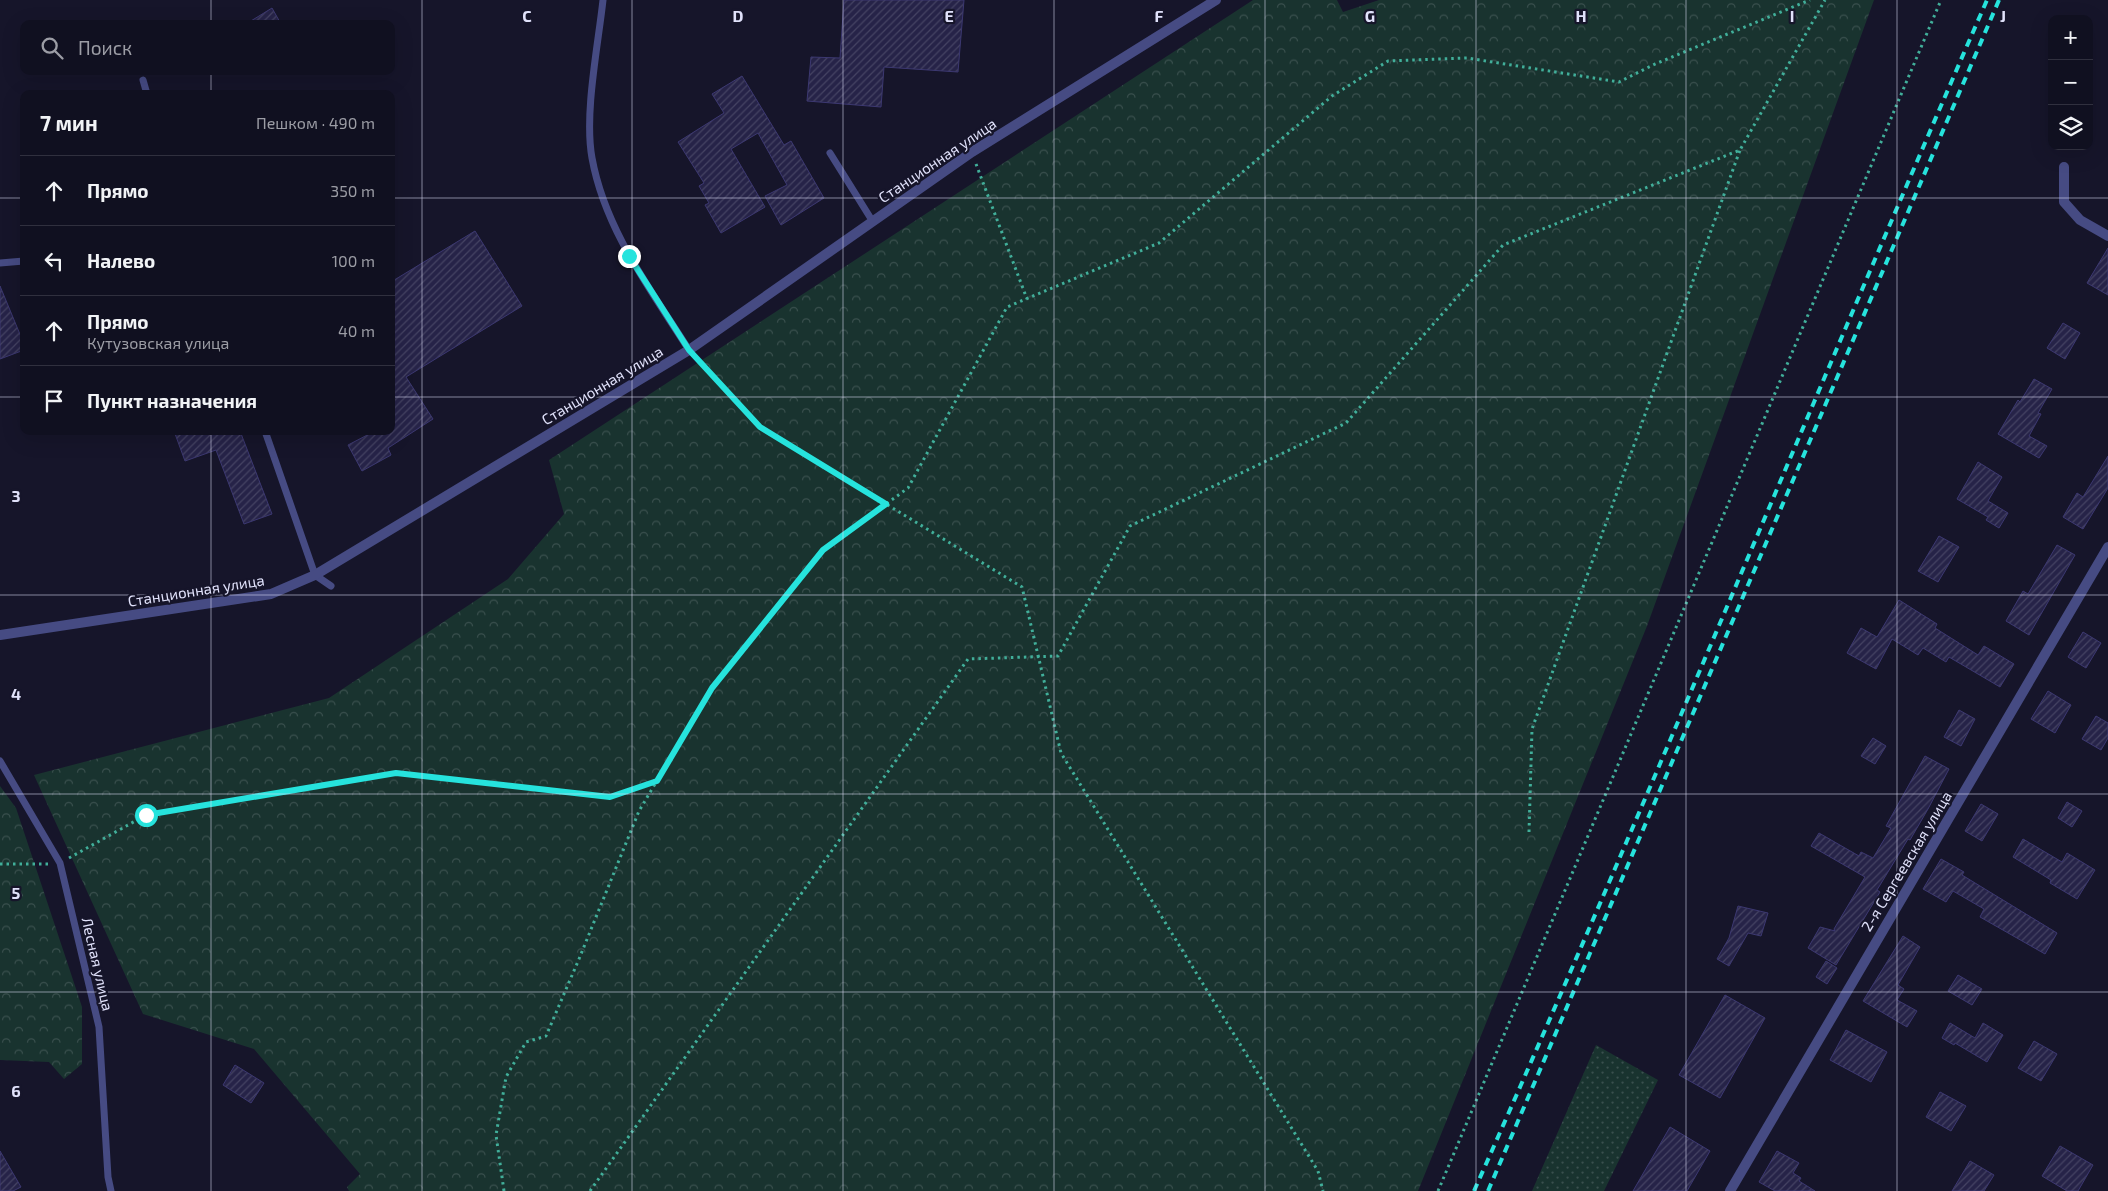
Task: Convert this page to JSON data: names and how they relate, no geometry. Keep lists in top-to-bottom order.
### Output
{
  "streets": {
    "street": ["Станционная улица", "2-я Сергеевская улица"],
    "lane": ["Лесная улица"]
  },
  "page": {
    "map_buttons": ["+", "−"],
    "search": "Поиск",
    "heading": ["7 мин", "Пешком · 490 m"],
    "list": [
      ["Прямо", "350 m"],
      ["Налево", "100 m"],
      ["Прямо", "Кутузовская улица", "40 m"],
      "Пункт назначения"
    ]
  },
  "grid": {
    "columns": [
      "C",
      "D",
      "E",
      "F",
      "G",
      "H",
      "I",
      "J"
    ],
    "rows": [
      "3",
      "4",
      "5",
      "6"
    ]
  }
}
